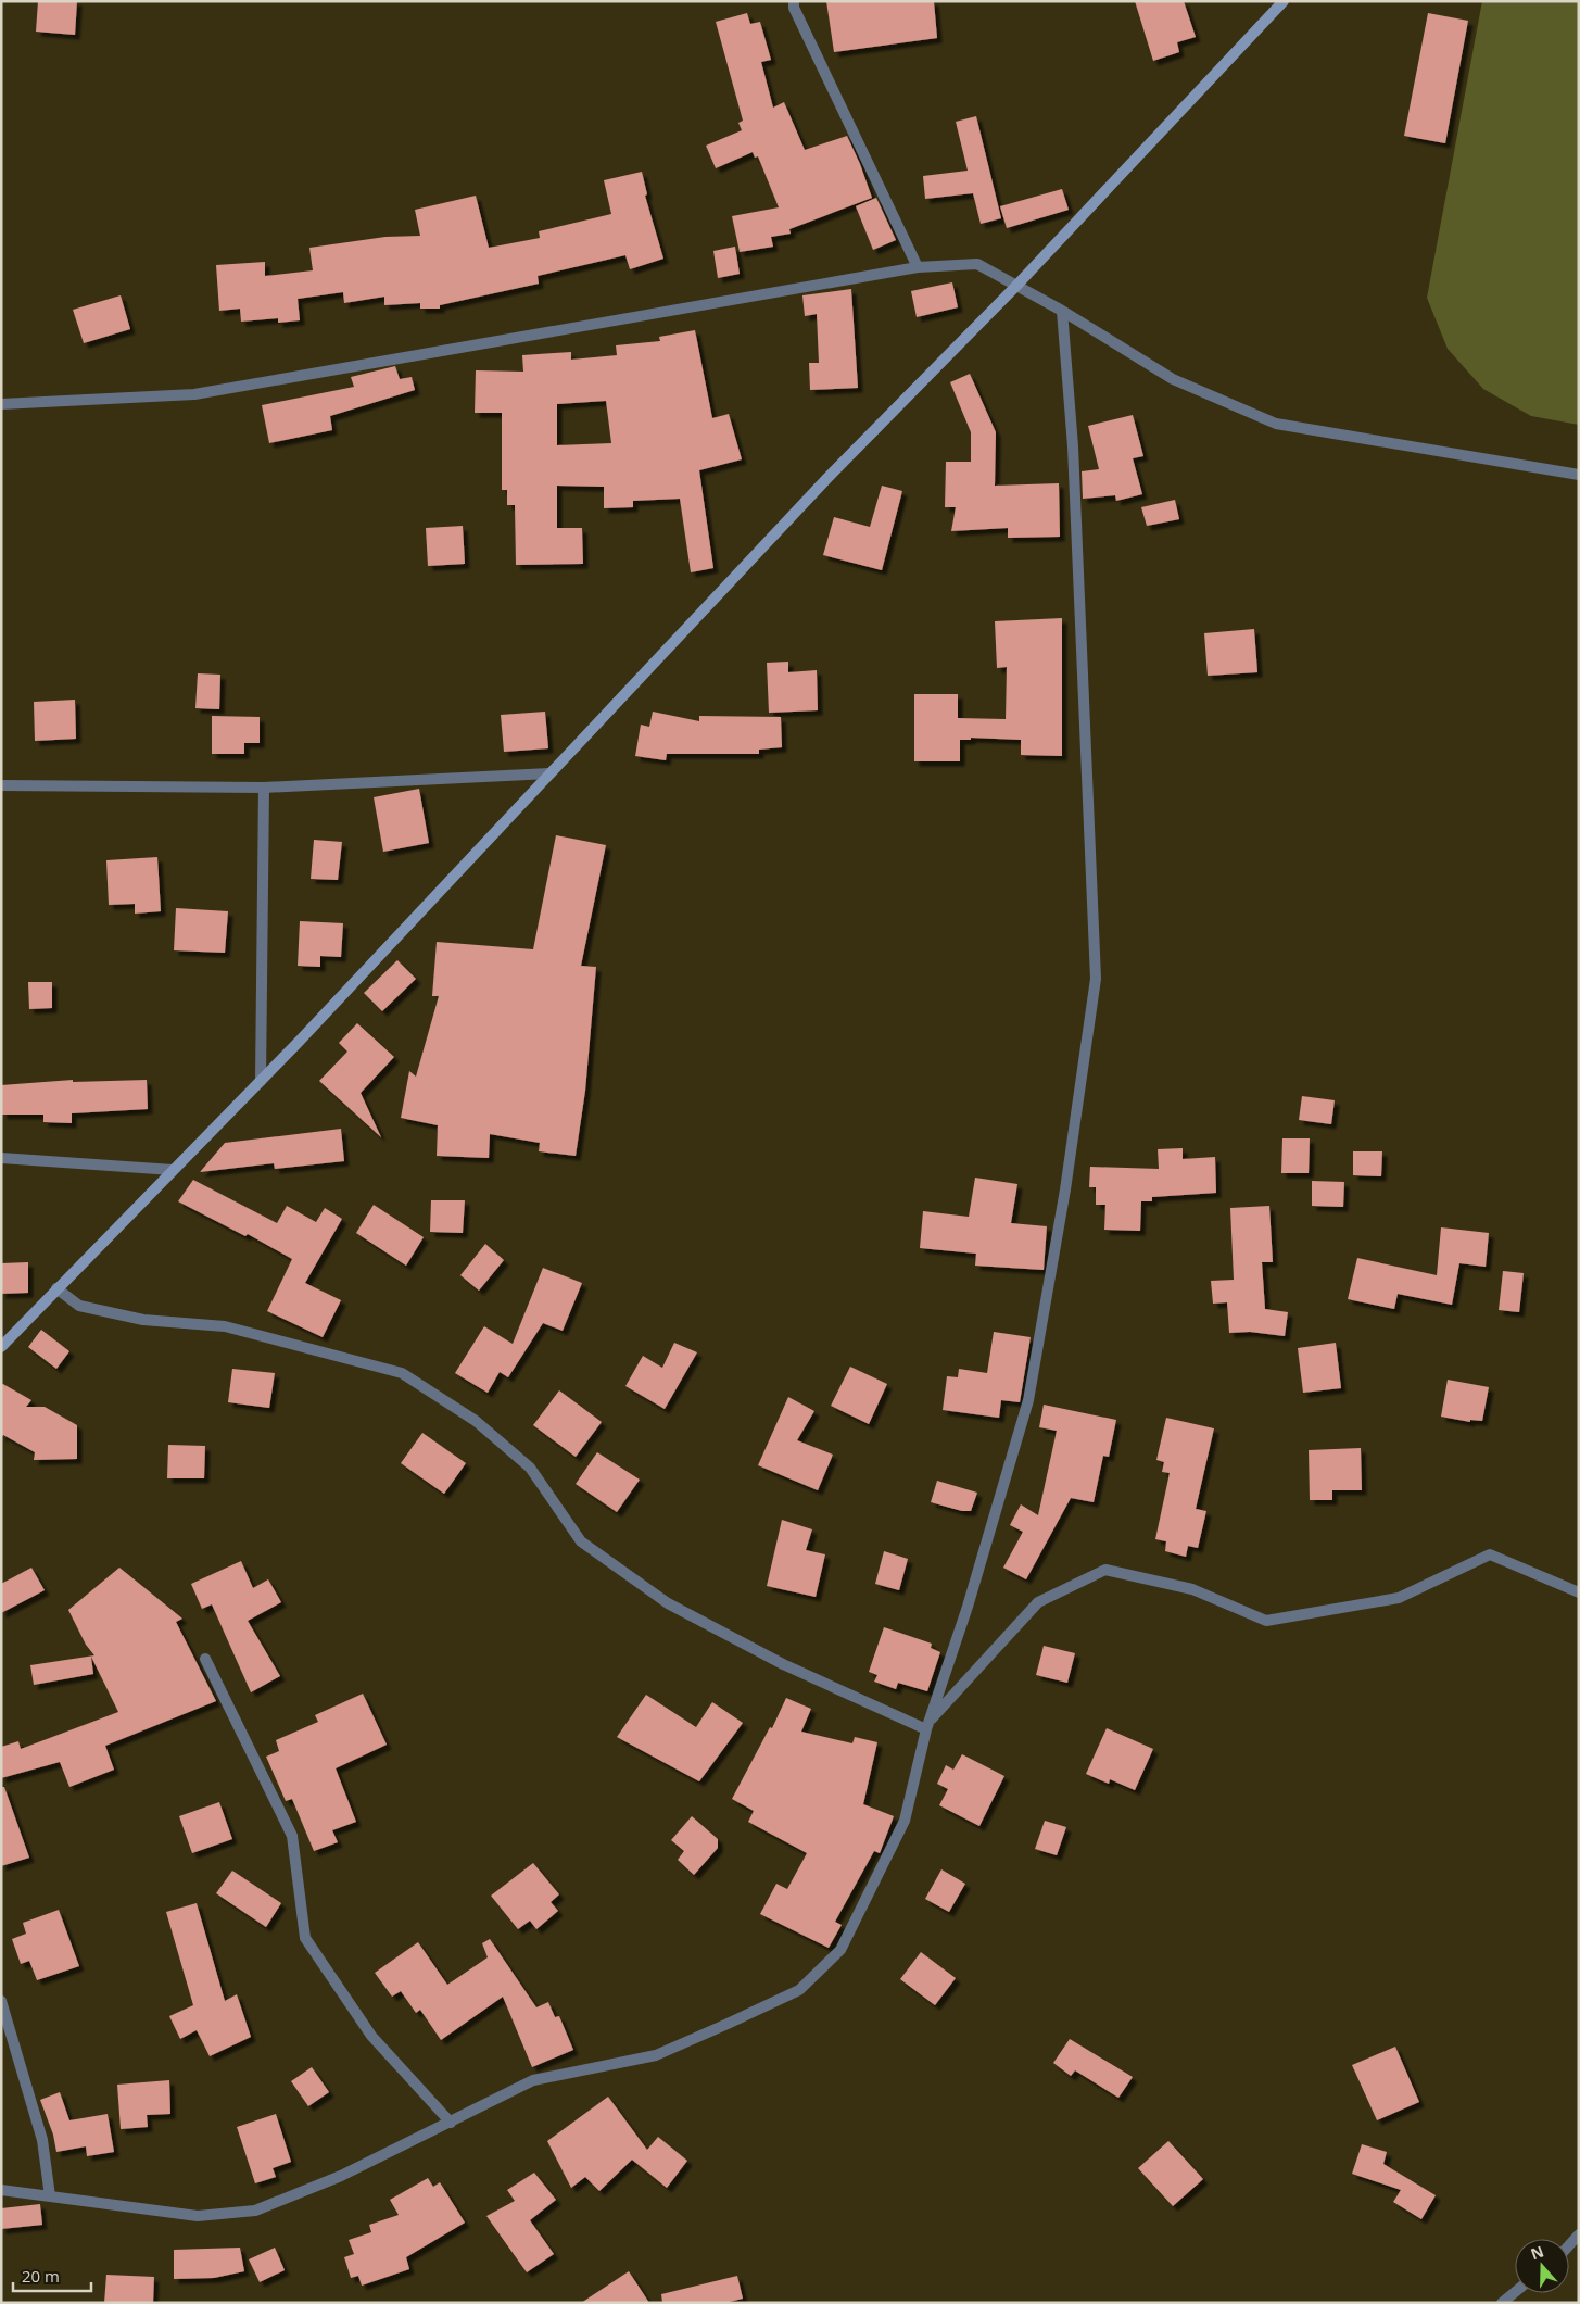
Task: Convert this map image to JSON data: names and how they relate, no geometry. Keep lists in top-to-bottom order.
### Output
{
  "scale_bar": "20 m",
  "north": "top"
}
